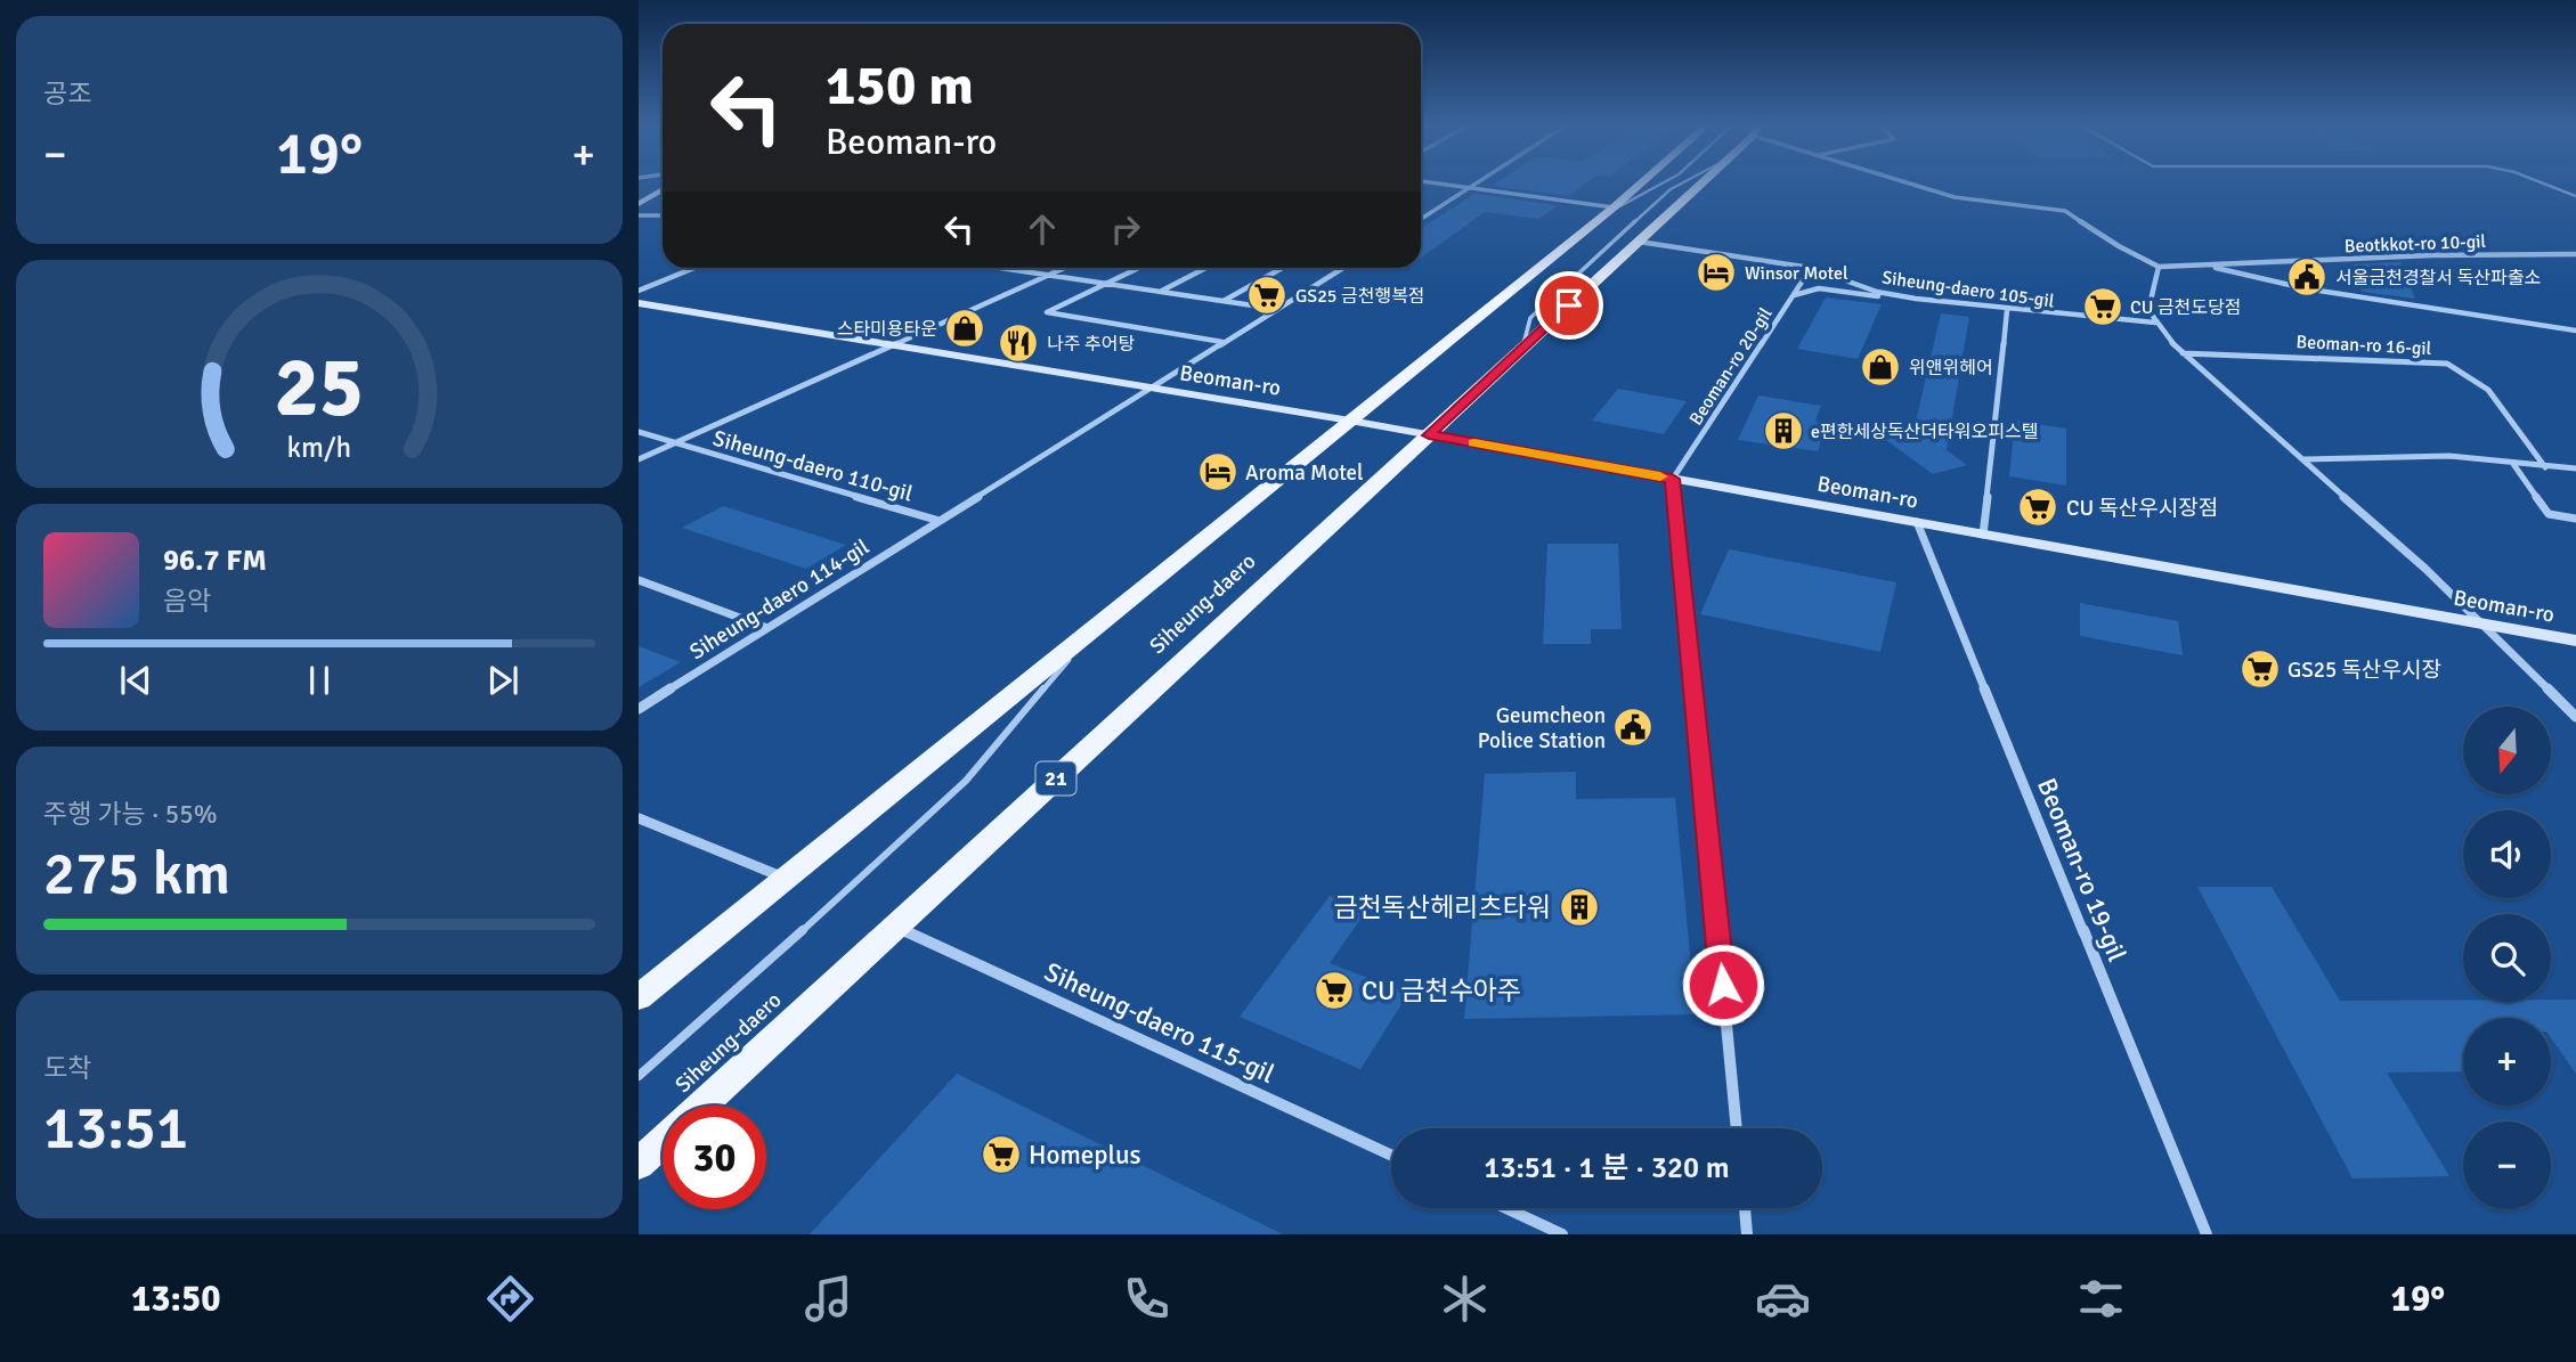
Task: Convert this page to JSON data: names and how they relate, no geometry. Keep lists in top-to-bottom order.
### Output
{
  "streets": {
    "main road": ["Beoman-ro", "Siheung-daero", "21"],
    "street": [
      "Beotkkot-ro 10-gil",
      "Siheung-daero 105-gil",
      "Beoman-ro 16-gil",
      "Beoman-ro 20-gil",
      "Siheung-daero 110-gil",
      "Siheung-daero 114-gil",
      "Beoman-ro 19-gil",
      "Siheung-daero 115-gil"
    ]
  },
  "crossings": [
    ["Siheung-daero 105-gil", "Beoman-ro 20-gil"],
    ["Siheung-daero 105-gil", "Siheung-daero"],
    ["Beoman-ro 20-gil", "Beoman-ro"],
    ["Beoman-ro", "Siheung-daero 110-gil"],
    ["Beoman-ro", "Siheung-daero 114-gil"],
    ["Beoman-ro", "Siheung-daero"],
    ["Beoman-ro", "Beoman-ro 19-gil"],
    ["Siheung-daero 110-gil", "Siheung-daero 114-gil"],
    ["Siheung-daero", "Siheung-daero 115-gil"]
  ],
  "places": {
    "hotel": ["Winsor Motel", "Aroma Motel"],
    "public building": ["서울금천경찰서 독산파출소", "Geumcheon Police Station"],
    "supermarket": [
      "GS25 금천행복점",
      "CU 금천도당점",
      "CU 독산우시장점",
      "GS25 독산우시장",
      "CU 금천수아주",
      "Homeplus"
    ],
    "shop": ["스타미용타운", "위앤위헤어"],
    "restaurant": ["나주 추어탕"],
    "building": ["e편한세상독산더타워오피스텔", "금천독산헤리츠타워"]
  },
  "north": "bottom",
  "page": {
    "tile": [
      "공조",
      ["주행 가능 · 55%", "275 km"],
      ["도착", "13:51"]
    ],
    "turn": ["150 m", "Beoman-ro"],
    "heat": ["−", "19°", "+"],
    "song": ["96.7 FM", "음악"],
    "map_buttons": ["+", "−"],
    "limit": "30",
    "trip": "13:51 · 1 분 · 320 m",
    "tabs": ["13:50", "19°"],
    "gauge": ["25", "km/h"]
  }
}
